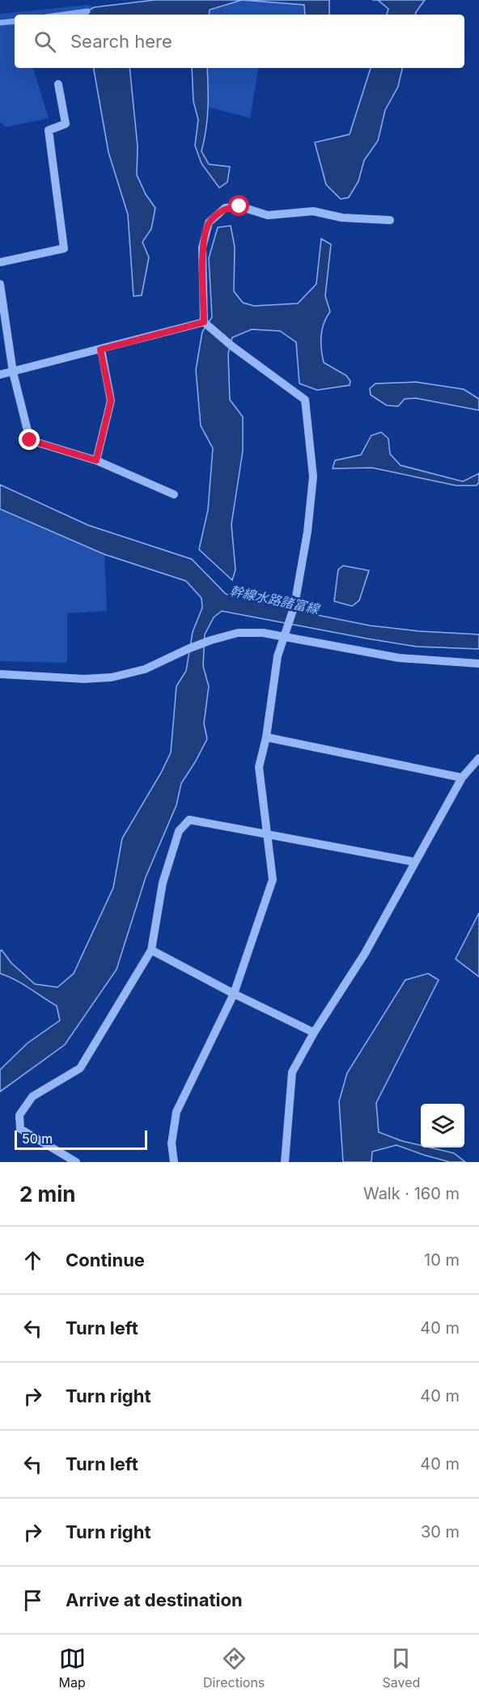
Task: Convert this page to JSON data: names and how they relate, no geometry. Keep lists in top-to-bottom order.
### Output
{
  "water": ["幹線水路諸富線"],
  "scale_bar": "50 m",
  "page": {
    "search": "Search here",
    "scale": "50 m",
    "heading": ["2 min", "Walk · 160 m"],
    "list": [
      ["Continue", "10 m"],
      ["Turn left", "40 m"],
      ["Turn right", "40 m"],
      ["Turn left", "40 m"],
      ["Turn right", "30 m"],
      "Arrive at destination"
    ],
    "nav": ["Map", "Directions", "Saved"]
  }
}
